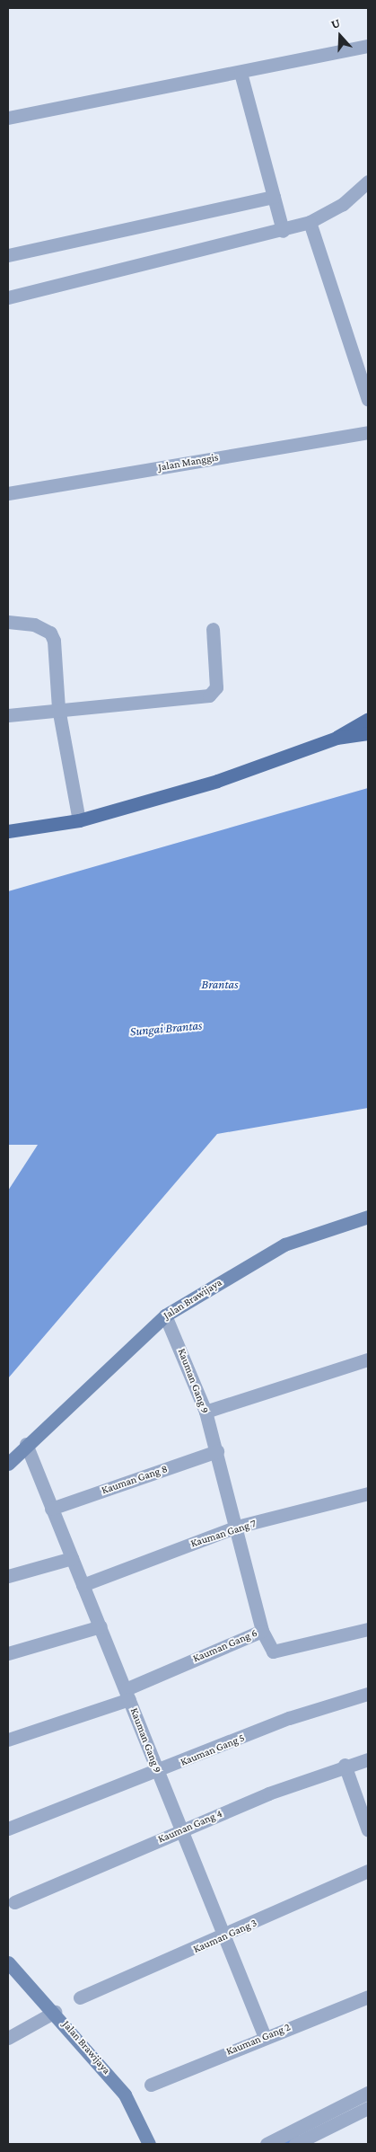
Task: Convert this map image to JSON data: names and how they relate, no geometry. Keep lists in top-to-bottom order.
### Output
{
  "streets": {
    "main road": ["Jalan Brawijaya"],
    "street": [
      "Jalan Manggis",
      "Kauman Gang 9",
      "Kauman Gang 8",
      "Kauman Gang 7",
      "Kauman Gang 6",
      "Kauman Gang 5",
      "Kauman Gang 4",
      "Kauman Gang 3",
      "Kauman Gang 2"
    ]
  },
  "crossings": [
    ["Jalan Brawijaya", "Kauman Gang 9"],
    ["Kauman Gang 9", "Kauman Gang 8"],
    ["Kauman Gang 9", "Kauman Gang 7"],
    ["Kauman Gang 9", "Kauman Gang 6"],
    ["Kauman Gang 9", "Kauman Gang 5"],
    ["Kauman Gang 9", "Kauman Gang 4"],
    ["Kauman Gang 9", "Kauman Gang 3"],
    ["Kauman Gang 9", "Kauman Gang 2"]
  ],
  "water": ["Brantas", "Sungai Brantas"],
  "north": "top"
}
